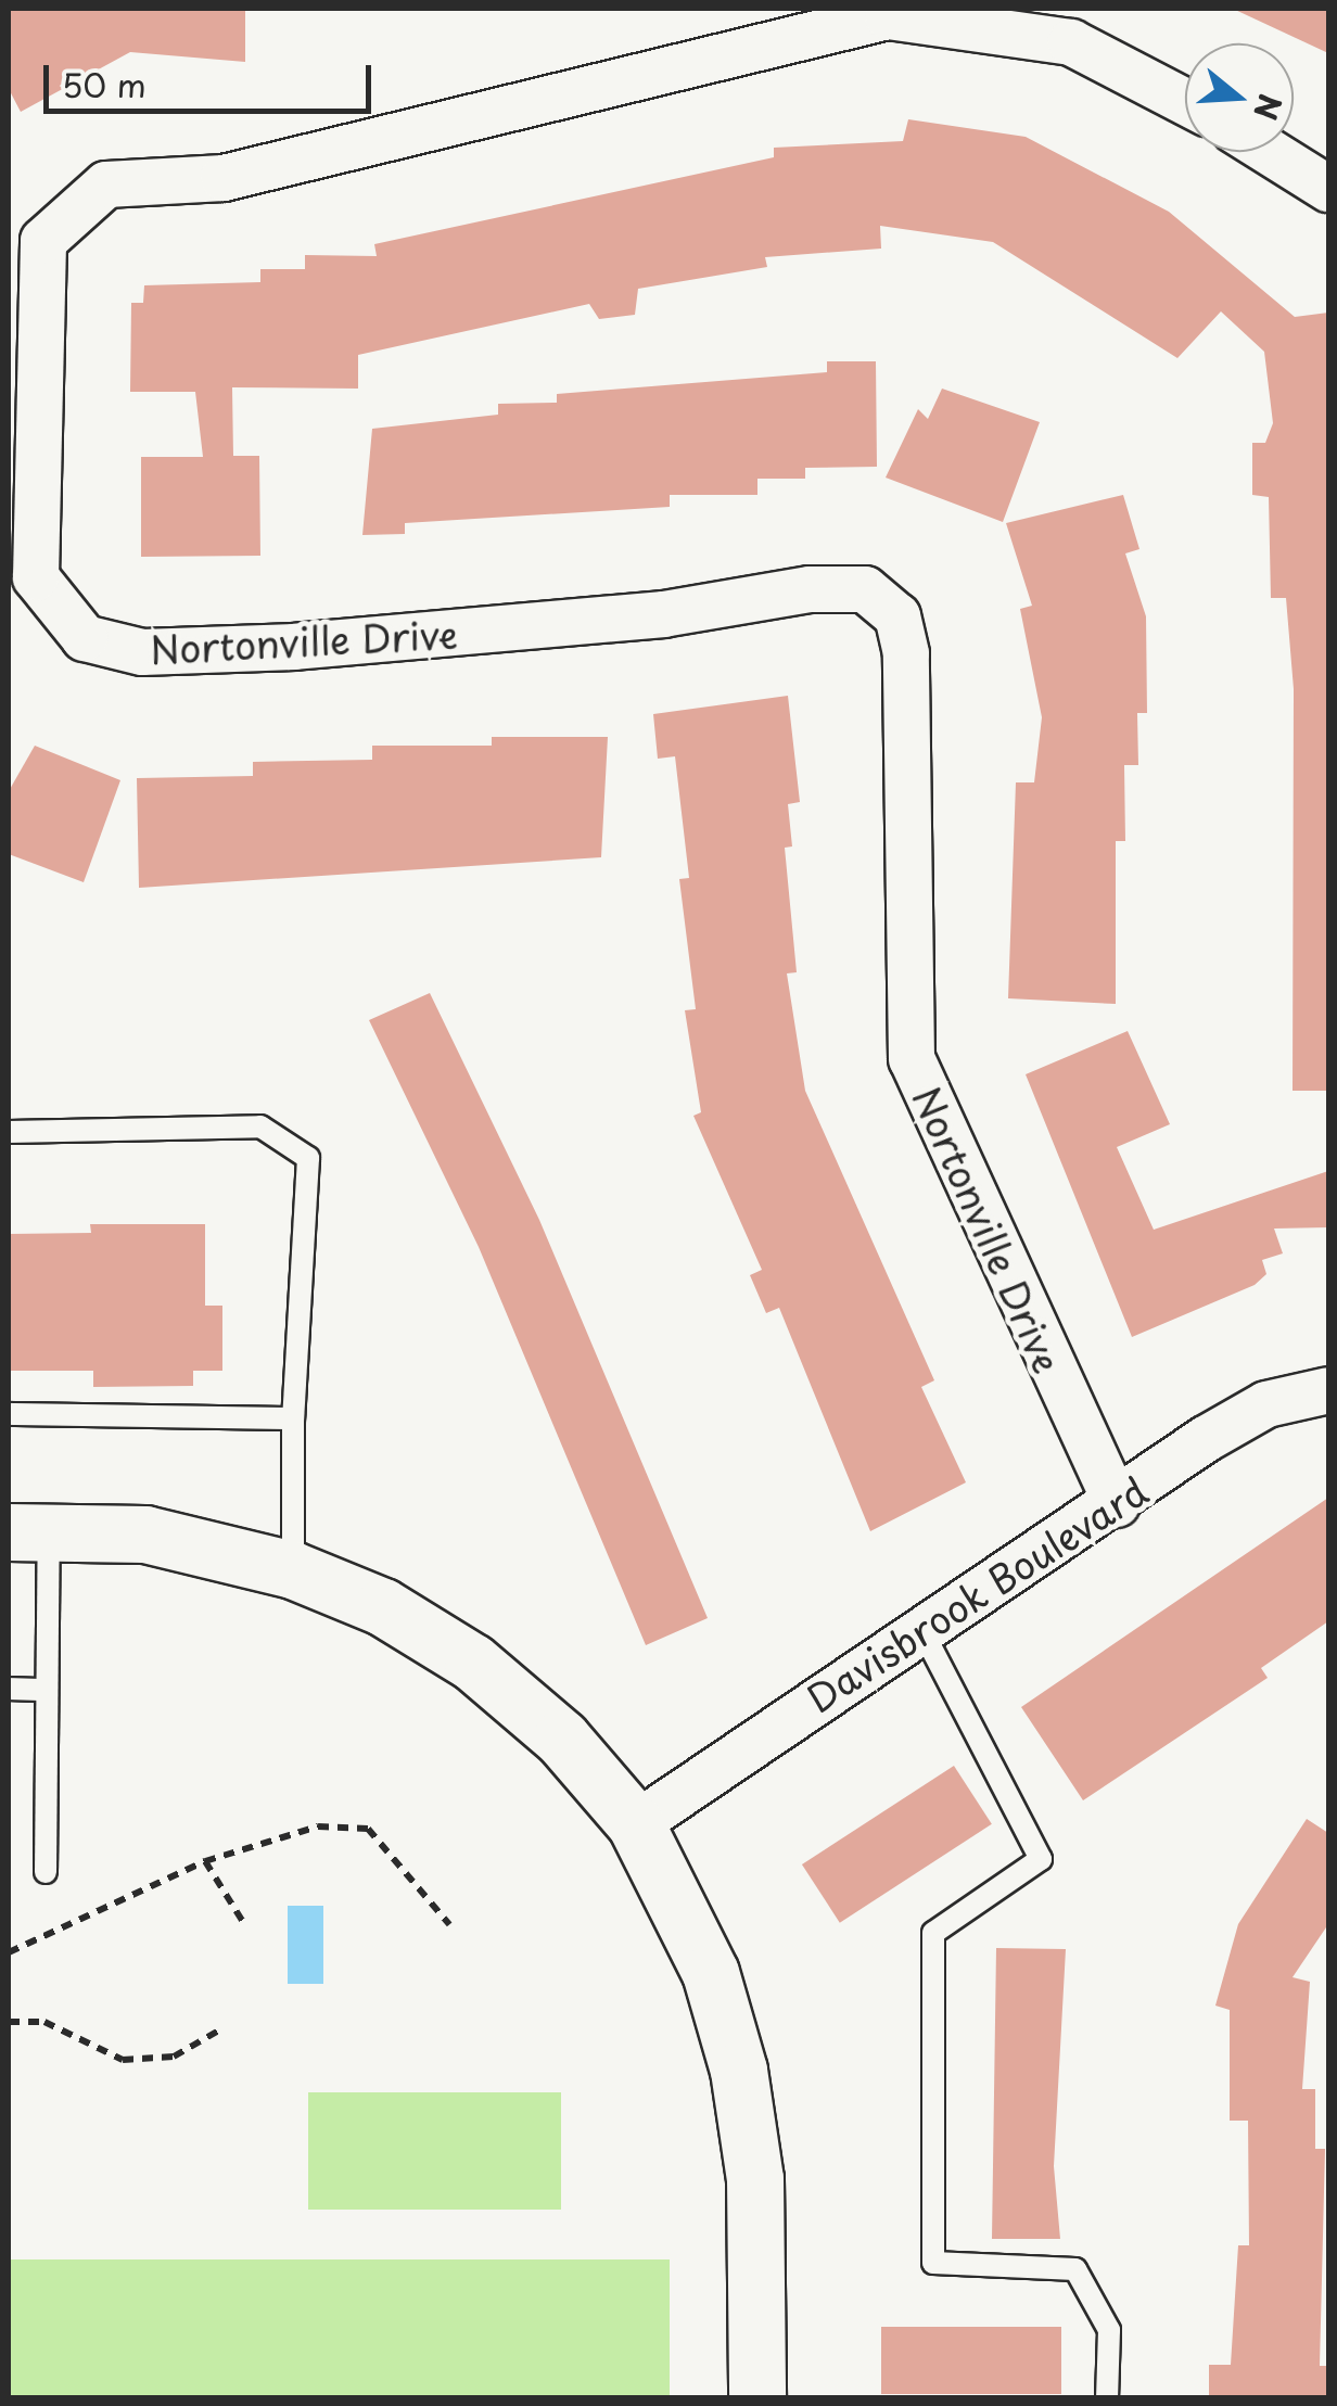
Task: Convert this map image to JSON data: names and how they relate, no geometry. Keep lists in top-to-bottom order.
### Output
{
  "streets": {
    "street": ["Nortonville Drive", "Davisbrook Boulevard"]
  },
  "crossings": [
    ["Nortonville Drive", "Davisbrook Boulevard"]
  ],
  "scale_bar": "50 m",
  "north": "right"
}
